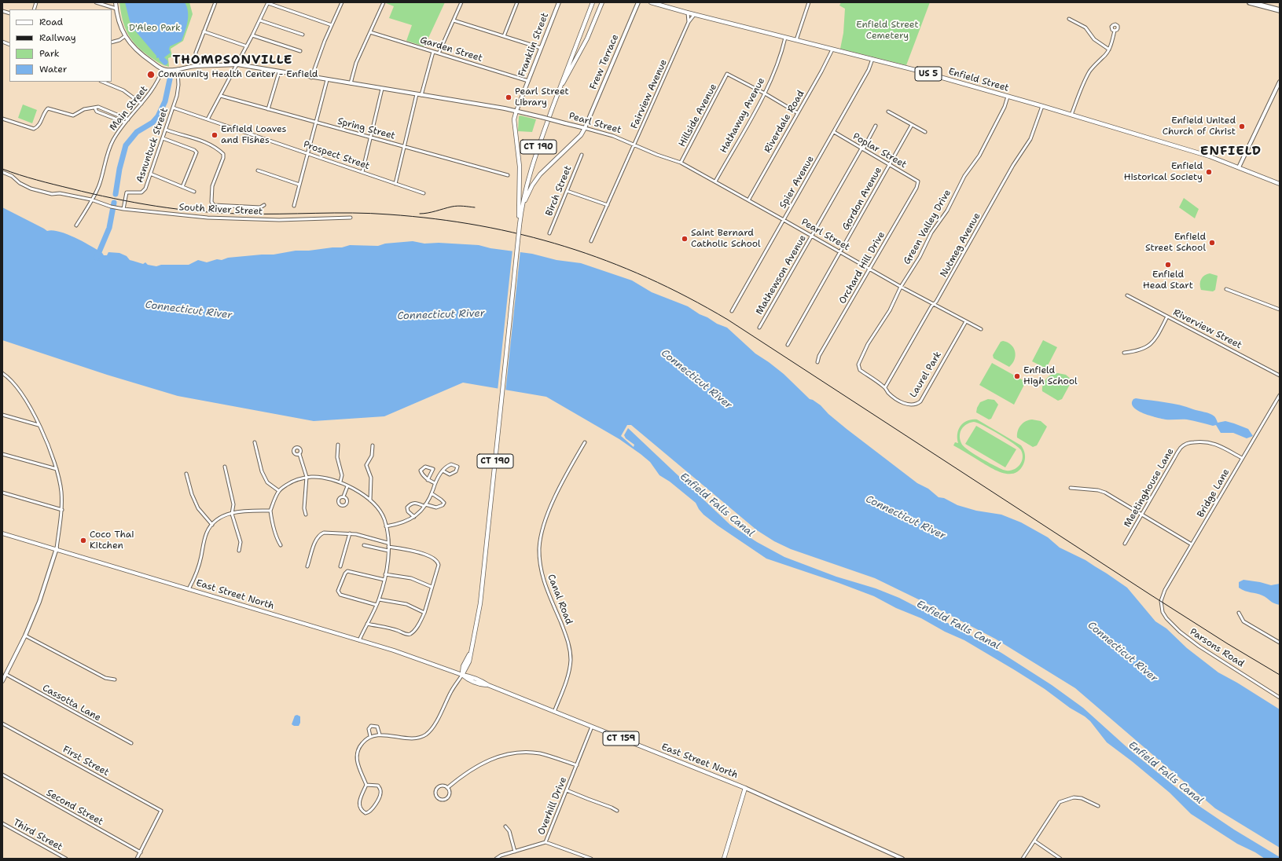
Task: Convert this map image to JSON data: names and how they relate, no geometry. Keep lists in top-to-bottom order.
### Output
{
  "streets": {
    "main road": [
      "Franklin Street",
      "Frew Terrace",
      "US 5",
      "Enfield Street",
      "Pearl Street",
      "CT 190",
      "East Street North",
      "CT 159"
    ],
    "street": [
      "Garden Street",
      "Fairview Avenue",
      "Main Street",
      "Hillside Avenue",
      "Hathaway Avenue",
      "Riverdale Road",
      "Spring Street",
      "Asnuntuck Street",
      "Poplar Street",
      "Prospect Street",
      "Spier Avenue",
      "Birch Street",
      "Gordon Avenue",
      "South River Street",
      "Green Valley Drive",
      "Nutmeg Avenue",
      "Orchard Hill Drive",
      "Mathewson Avenue",
      "Riverview Street",
      "Laurel Park",
      "Meetinghouse Lane",
      "Bridge Lane",
      "Canal Road",
      "Parsons Road",
      "Cassotta Lane",
      "First Street",
      "Overhill Drive",
      "Second Street",
      "Third Street"
    ]
  },
  "crossings": [
    ["Franklin Street", "Garden Street"],
    ["Franklin Street", "Pearl Street"],
    ["Frew Terrace", "Pearl Street"],
    ["Enfield Street", "Fairview Avenue"],
    ["Enfield Street", "Hathaway Avenue"],
    ["Enfield Street", "Riverdale Road"],
    ["Enfield Street", "Spier Avenue"],
    ["Enfield Street", "Green Valley Drive"],
    ["Enfield Street", "Nutmeg Avenue"],
    ["Fairview Avenue", "Pearl Street"],
    ["Main Street", "Pearl Street"],
    ["Main Street", "South River Street"],
    ["Hillside Avenue", "Hathaway Avenue"],
    ["Hillside Avenue", "Pearl Street"],
    ["Hathaway Avenue", "Pearl Street"],
    ["Riverdale Road", "Pearl Street"],
    ["Pearl Street", "Asnuntuck Street"],
    ["Pearl Street", "Spier Avenue"],
    ["Pearl Street", "Gordon Avenue"],
    ["Pearl Street", "Green Valley Drive"],
    ["Pearl Street", "Nutmeg Avenue"],
    ["Pearl Street", "Orchard Hill Drive"],
    ["Pearl Street", "Mathewson Avenue"],
    ["Pearl Street", "Laurel Park"],
    ["Asnuntuck Street", "Prospect Street"],
    ["Asnuntuck Street", "South River Street"],
    ["CT 190", "East Street North"],
    ["Poplar Street", "Spier Avenue"],
    ["Poplar Street", "Gordon Avenue"],
    ["Poplar Street", "Orchard Hill Drive"],
    ["Poplar Street", "Mathewson Avenue"],
    ["Green Valley Drive", "Laurel Park"],
    ["Nutmeg Avenue", "Laurel Park"],
    ["Meetinghouse Lane", "Bridge Lane"],
    ["Bridge Lane", "Parsons Road"],
    ["East Street North", "Canal Road"],
    ["East Street North", "Overhill Drive"],
    ["First Street", "Second Street"]
  ],
  "districts": ["THOMPSONVILLE", "ENFIELD"],
  "water": ["Connecticut River", "Enfield Falls Canal"],
  "parks": ["Enfield Street Cemetery", "D'Aleo Park"],
  "places": [
    "Community Health Center - Enfield",
    "Pearl Street Library",
    "Enfield United Church of Christ",
    "Enfield Loaves and Fishes",
    "Enfield Historical Society",
    "Saint Bernard Catholic School",
    "Enfield Street School",
    "Enfield Head Start",
    "Enfield High School",
    "Coco Thai Kitchen"
  ],
  "legend": [
    "Road",
    "Railway",
    "Park",
    "Water"
  ]
}
